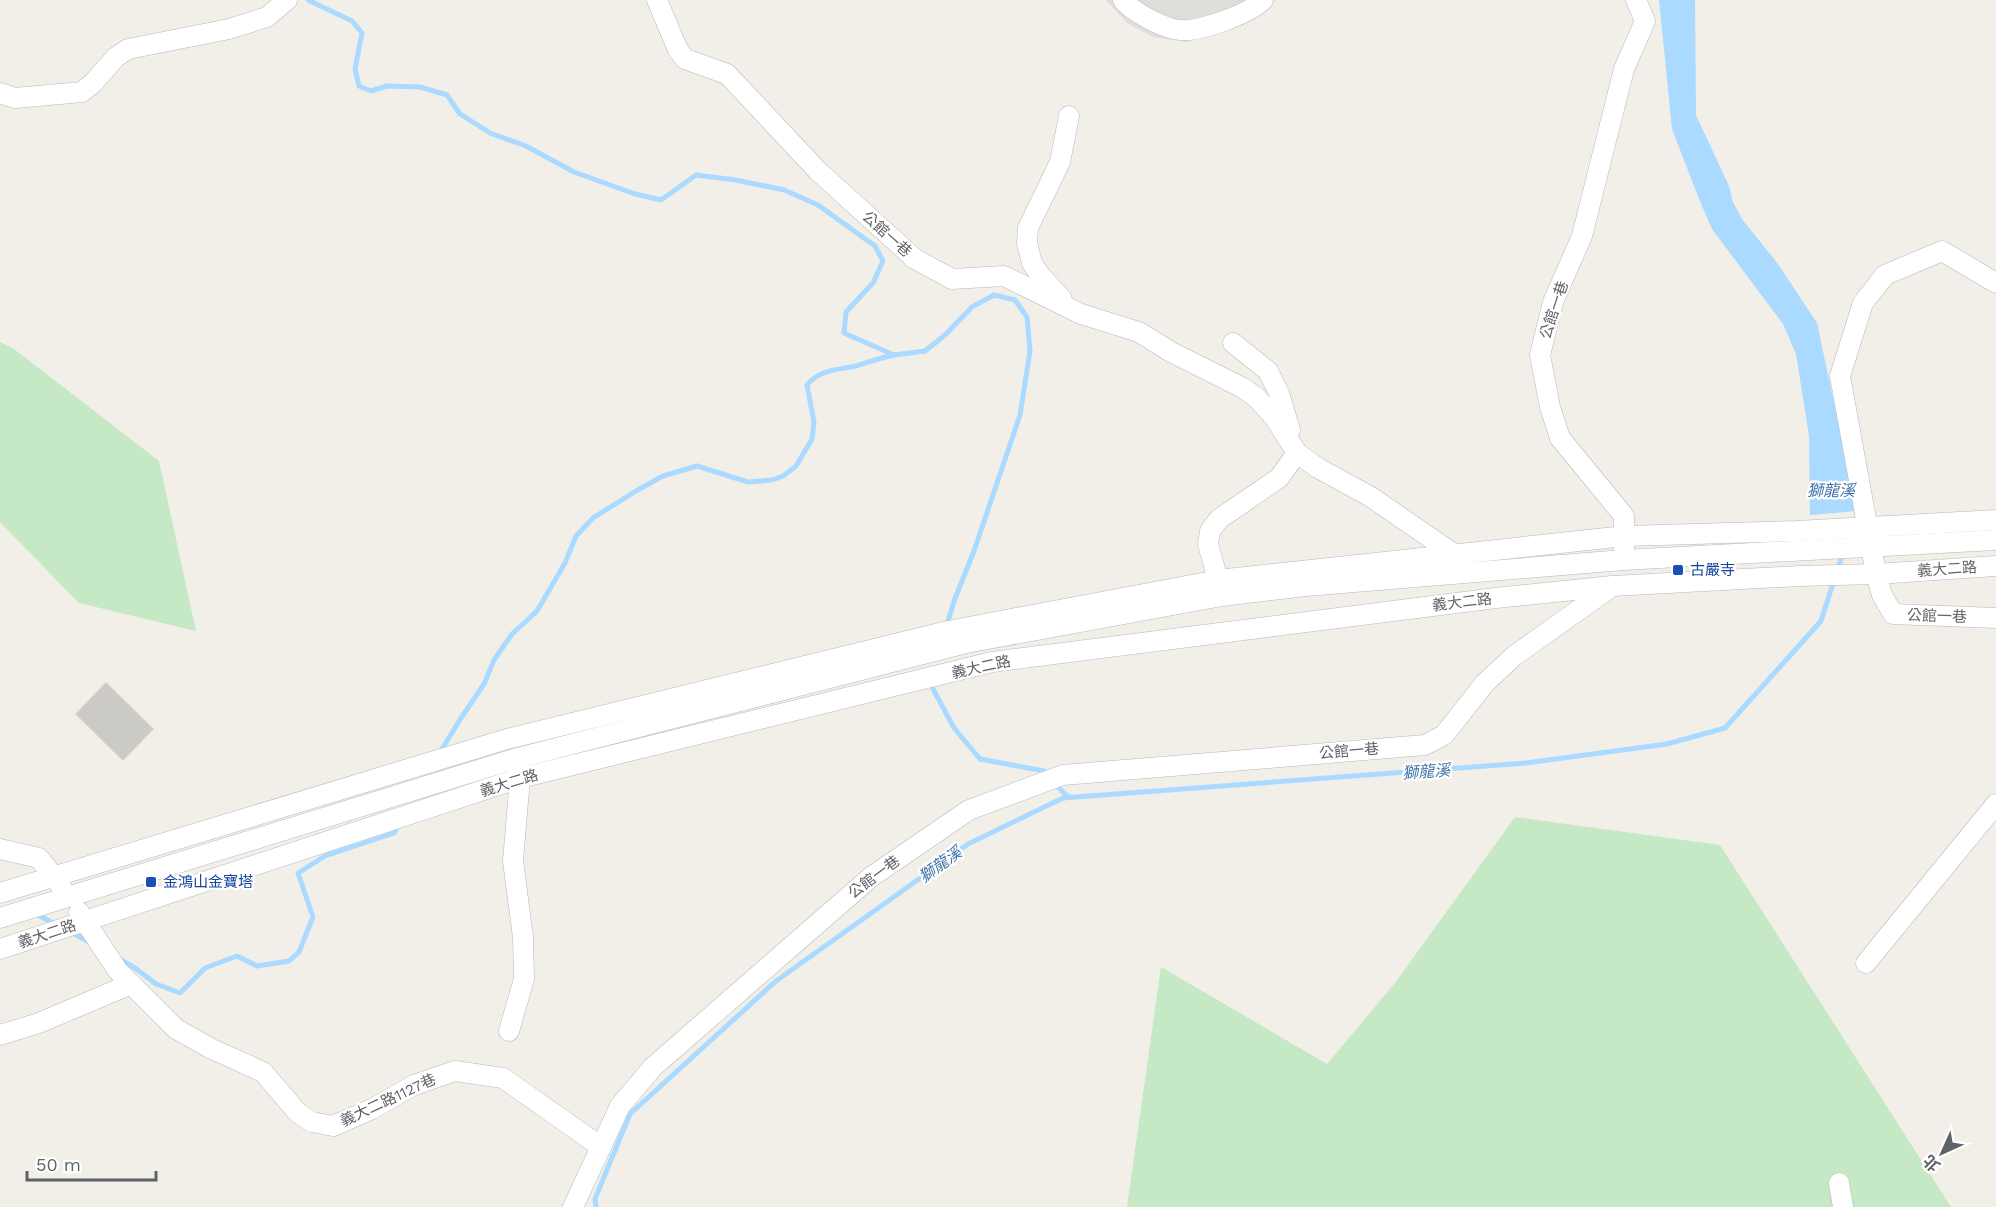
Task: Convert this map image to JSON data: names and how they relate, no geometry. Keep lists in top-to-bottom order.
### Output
{
  "streets": {
    "street": ["公館一巷", "義大二路", "義大二路1127巷"]
  },
  "crossings": [
    ["公館一巷", "義大二路"],
    ["公館一巷", "義大二路1127巷"],
    ["義大二路", "義大二路1127巷"]
  ],
  "water": ["獅龍溪"],
  "places": {
    "transit": ["古嚴寺", "金鴻山金寶塔"]
  },
  "scale_bar": "50 m",
  "north": "bottom left"
}
